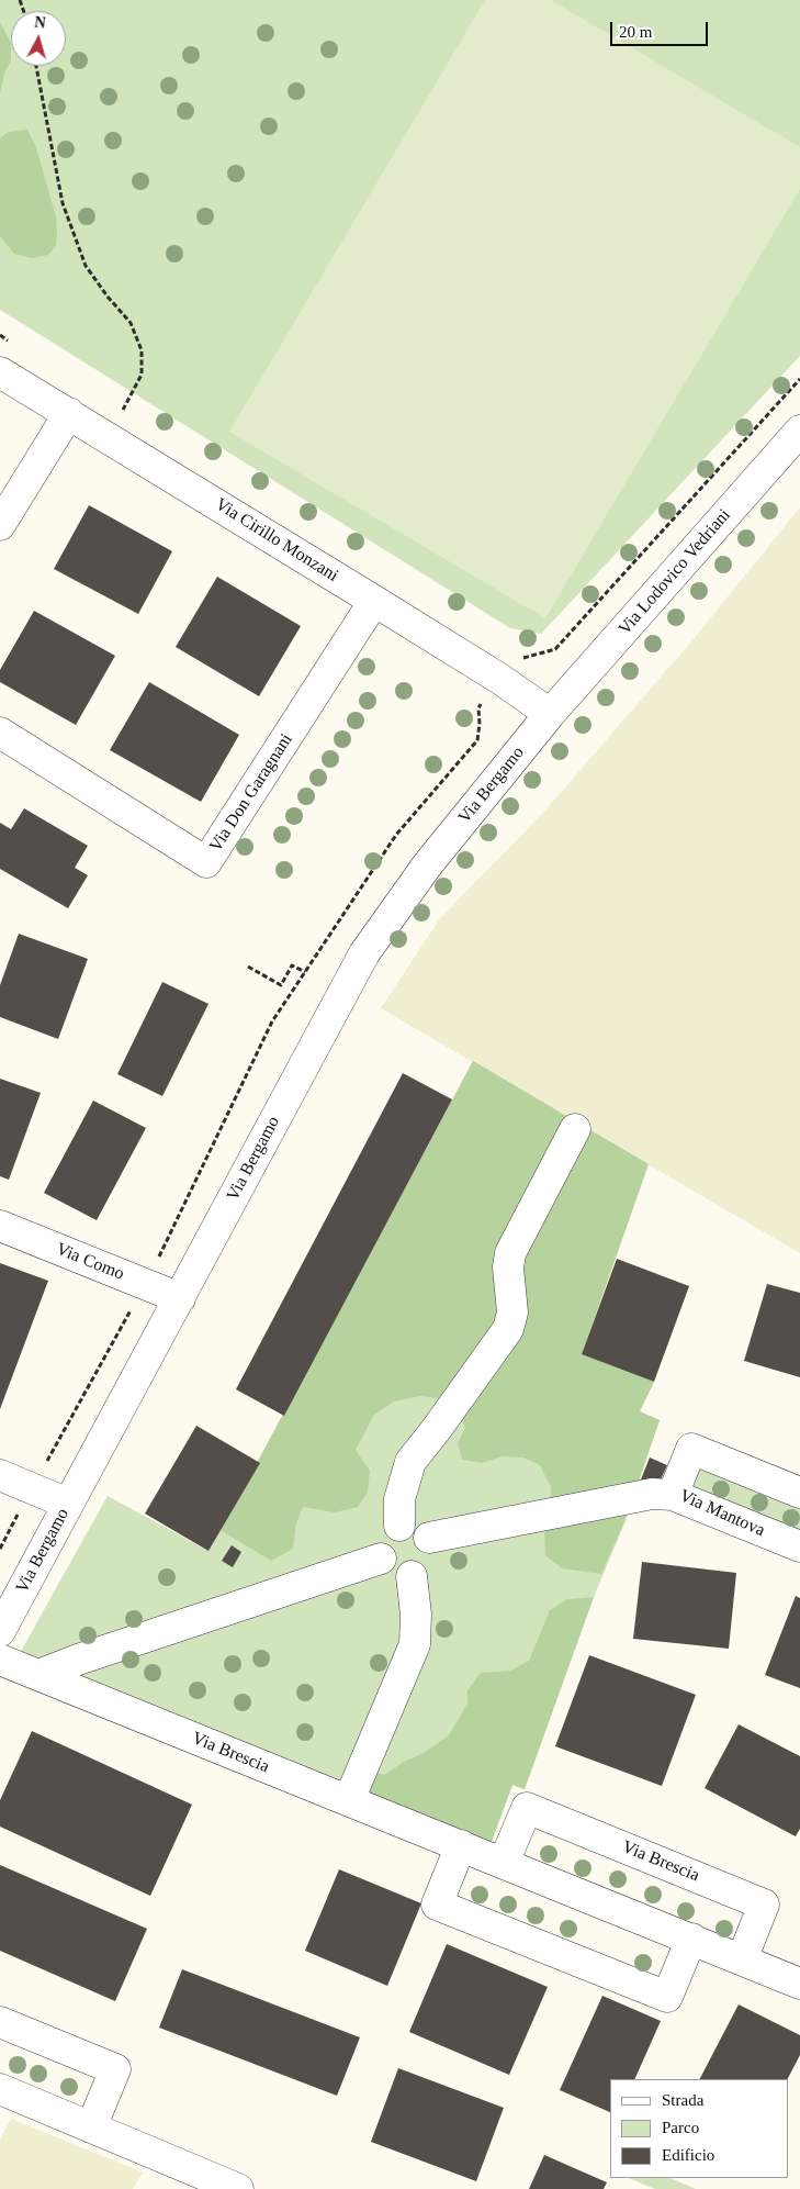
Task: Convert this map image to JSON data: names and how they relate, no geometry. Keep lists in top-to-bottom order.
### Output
{
  "streets": {
    "street": [
      "Via Cirillo Monzani",
      "Via Lodovico Vedriani",
      "Via Bergamo",
      "Via Don Garagnani",
      "Via Como",
      "Via Mantova",
      "Via Brescia"
    ]
  },
  "crossings": [
    ["Via Cirillo Monzani", "Via Lodovico Vedriani"],
    ["Via Cirillo Monzani", "Via Bergamo"],
    ["Via Cirillo Monzani", "Via Don Garagnani"],
    ["Via Lodovico Vedriani", "Via Bergamo"],
    ["Via Bergamo", "Via Como"]
  ],
  "legend": ["Strada", "Parco", "Edificio"],
  "scale_bar": "20 m",
  "north": "top"
}
